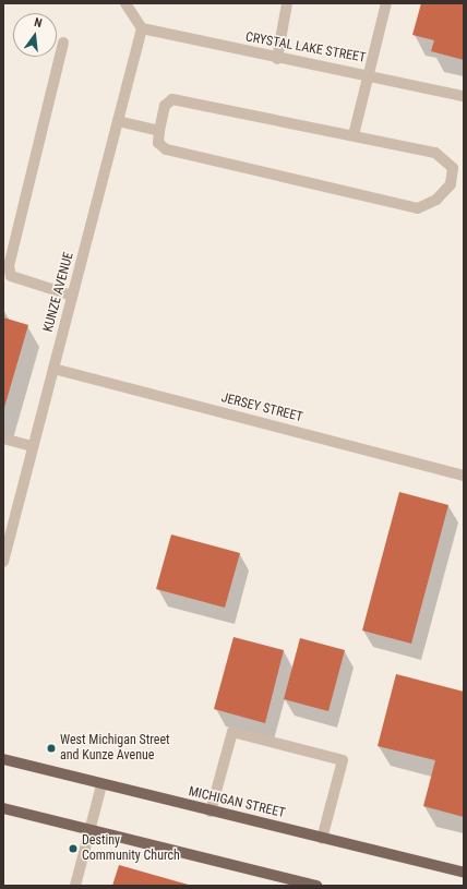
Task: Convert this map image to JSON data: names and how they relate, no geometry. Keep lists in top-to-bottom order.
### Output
{
  "streets": {
    "main road": ["MICHIGAN STREET"],
    "street": ["CRYSTAL LAKE STREET", "KUNZE AVENUE", "JERSEY STREET"]
  },
  "crossings": [
    ["CRYSTAL LAKE STREET", "KUNZE AVENUE"],
    ["KUNZE AVENUE", "JERSEY STREET"]
  ],
  "places": ["West Michigan Street and Kunze Avenue", "Destiny Community Church"],
  "north": "top"
}
